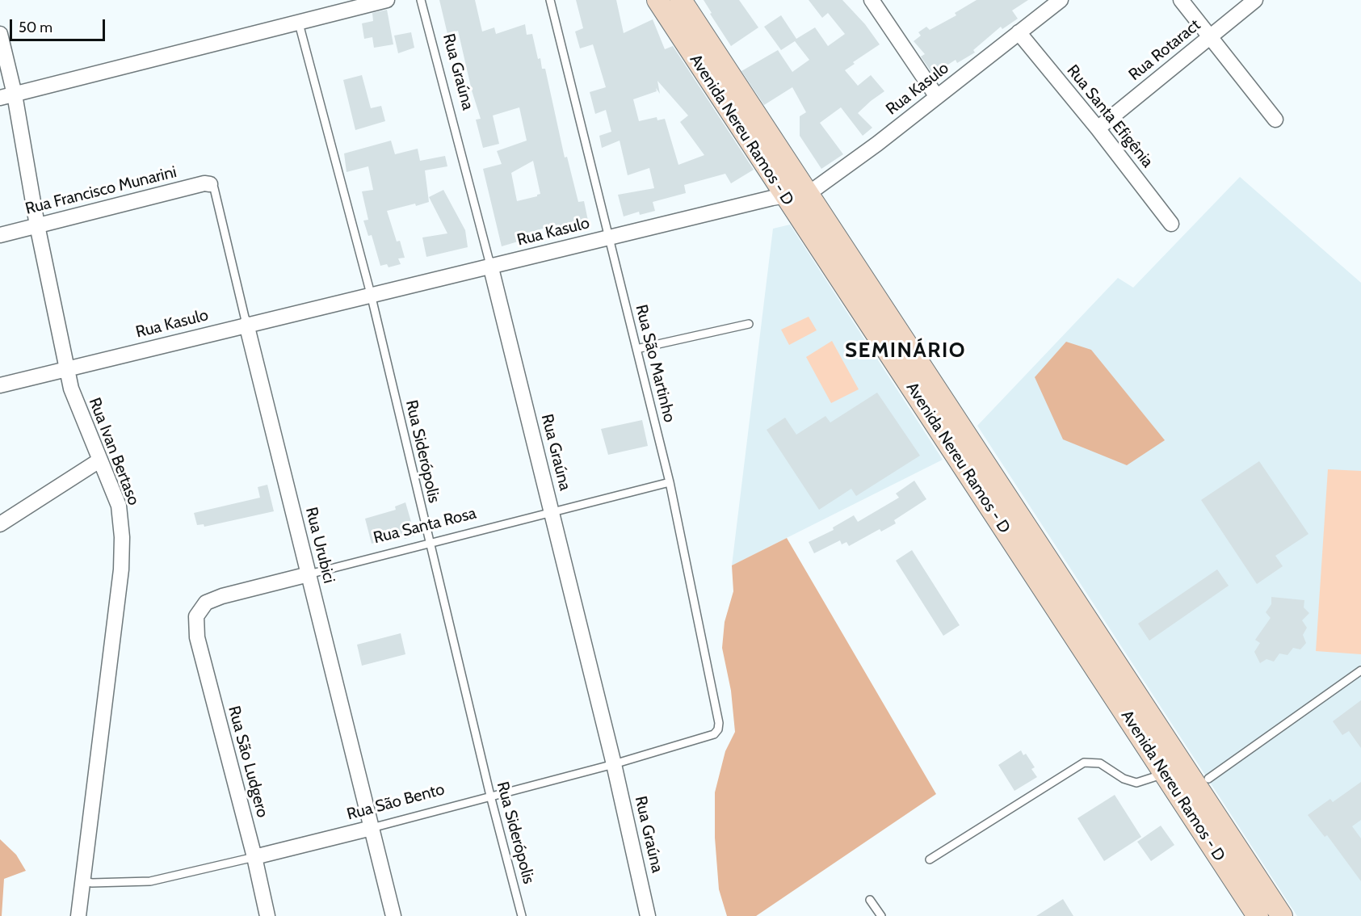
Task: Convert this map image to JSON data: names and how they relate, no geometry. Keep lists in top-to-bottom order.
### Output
{
  "streets": {
    "street": [
      "Rua Rotaract",
      "Rua Graúna",
      "Rua Kasulo",
      "Rua Santa Efigênia",
      "Avenida Nereu Ramos - D",
      "Rua Francisco Munarini",
      "Rua Ivan Bertaso",
      "Rua Santa Rosa",
      "Rua Urubici",
      "Rua São Ludgero",
      "Rua São Bento"
    ],
    "lane": ["Rua São Martinho", "Rua Siderópolis"]
  },
  "crossings": [
    ["Rua Rotaract", "Rua Santa Efigênia"],
    ["Rua Graúna", "Rua Kasulo"],
    ["Rua Graúna", "Rua Santa Rosa"],
    ["Rua Graúna", "Rua São Bento"],
    ["Rua Kasulo", "Rua Santa Efigênia"],
    ["Rua Kasulo", "Avenida Nereu Ramos - D"],
    ["Rua Kasulo", "Rua São Martinho"],
    ["Rua Kasulo", "Rua Ivan Bertaso"],
    ["Rua Kasulo", "Rua Siderópolis"],
    ["Rua Kasulo", "Rua Urubici"],
    ["Rua Francisco Munarini", "Rua Ivan Bertaso"],
    ["Rua Francisco Munarini", "Rua Urubici"],
    ["Rua São Martinho", "Rua Santa Rosa"],
    ["Rua São Martinho", "Rua São Bento"],
    ["Rua Ivan Bertaso", "Rua São Bento"],
    ["Rua Siderópolis", "Rua Santa Rosa"],
    ["Rua Siderópolis", "Rua São Bento"],
    ["Rua Santa Rosa", "Rua Urubici"],
    ["Rua Santa Rosa", "Rua São Ludgero"],
    ["Rua Urubici", "Rua São Bento"],
    ["Rua São Ludgero", "Rua São Bento"]
  ],
  "districts": ["SEMINÁRIO"],
  "scale_bar": "50 m"
}
